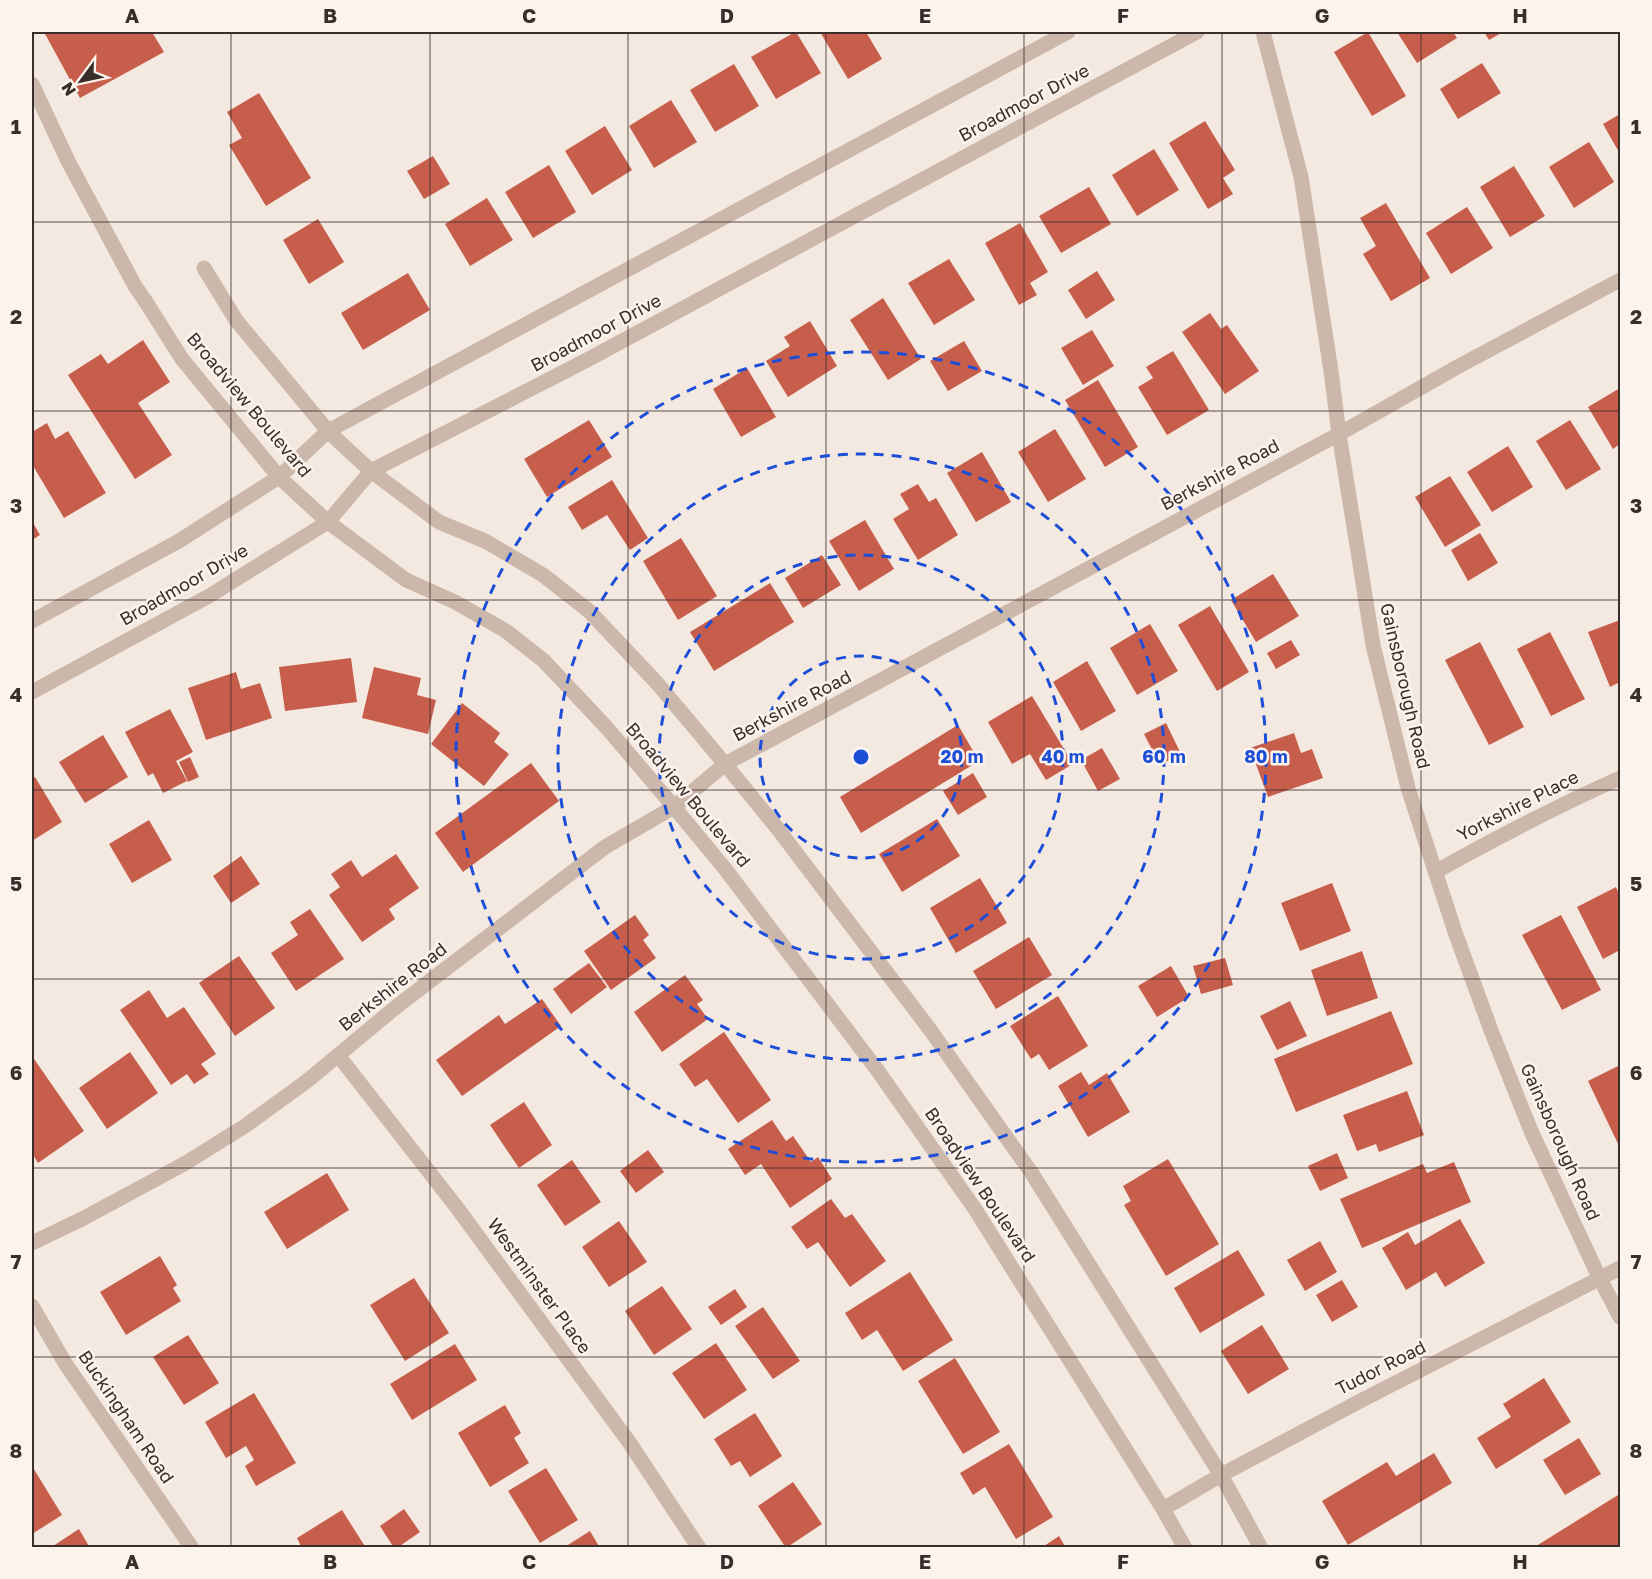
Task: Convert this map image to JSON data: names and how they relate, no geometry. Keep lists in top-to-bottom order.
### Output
{
  "streets": {
    "street": [
      "Broadmoor Drive",
      "Broadview Boulevard",
      "Berkshire Road",
      "Gainsborough Road",
      "Yorkshire Place",
      "Westminster Place",
      "Tudor Road",
      "Buckingham Road"
    ]
  },
  "crossings": [
    ["Broadmoor Drive", "Broadview Boulevard"],
    ["Broadview Boulevard", "Berkshire Road"],
    ["Broadview Boulevard", "Tudor Road"],
    ["Berkshire Road", "Gainsborough Road"],
    ["Berkshire Road", "Westminster Place"],
    ["Gainsborough Road", "Yorkshire Place"],
    ["Gainsborough Road", "Tudor Road"]
  ],
  "north": "bottom left",
  "grid": {
    "columns": [
      "A",
      "B",
      "C",
      "D",
      "E",
      "F",
      "G",
      "H"
    ],
    "rows": [
      "1",
      "2",
      "3",
      "4",
      "5",
      "6",
      "7",
      "8"
    ]
  },
  "rings": [
    "20 m",
    "40 m",
    "60 m",
    "80 m"
  ]
}
